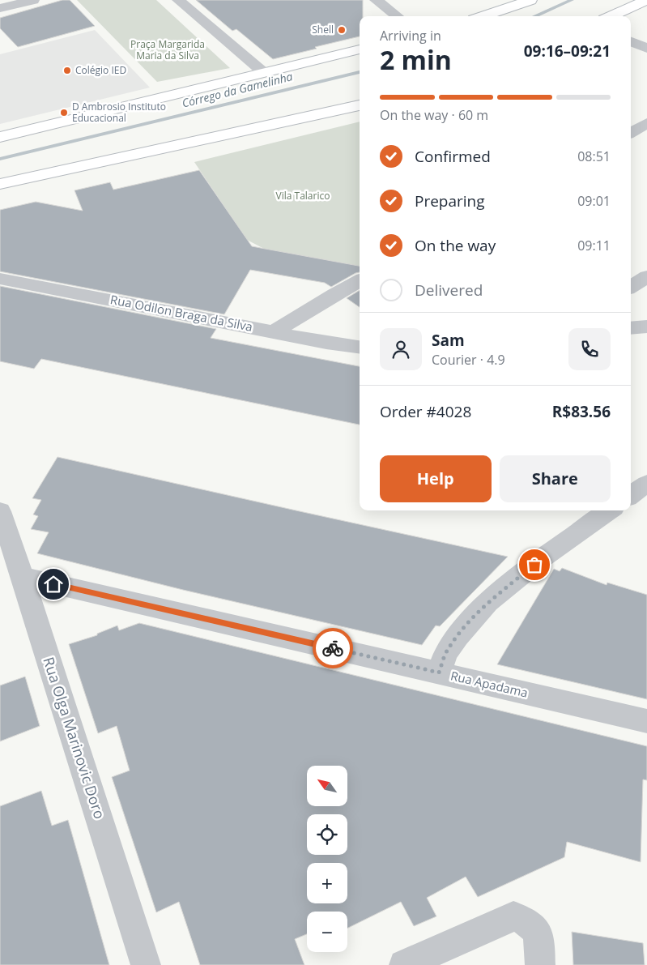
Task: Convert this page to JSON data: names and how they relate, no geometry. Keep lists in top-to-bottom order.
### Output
{
  "streets": {
    "street": ["Rua Odilon Braga da Silva", "Rua Apadama", "Rua Olga Marinovic Doro"]
  },
  "crossings": [
    ["Rua Apadama", "Rua Olga Marinovic Doro"]
  ],
  "water": ["Córrego da Gamelinha"],
  "parks": ["Praça Margarida Maria da Silva", "Vila Talarico"],
  "places": ["Shell", "Colégio IED", "D Ambrosio Instituto Educacional"],
  "north": "top left",
  "page": {
    "heading": ["2 min", "Arriving in", "09:16–09:21"],
    "panel": [
      "Sam",
      "Courier · 4.9",
      "Order #4028",
      "R$83.56"
    ],
    "bar": "On the way · 60 m",
    "list": [
      ["Confirmed", "08:51"],
      ["Preparing", "09:01"],
      ["On the way", "09:11"],
      "Delivered"
    ],
    "buttons": ["Help", "Share"],
    "map_buttons": ["+", "−"]
  }
}
